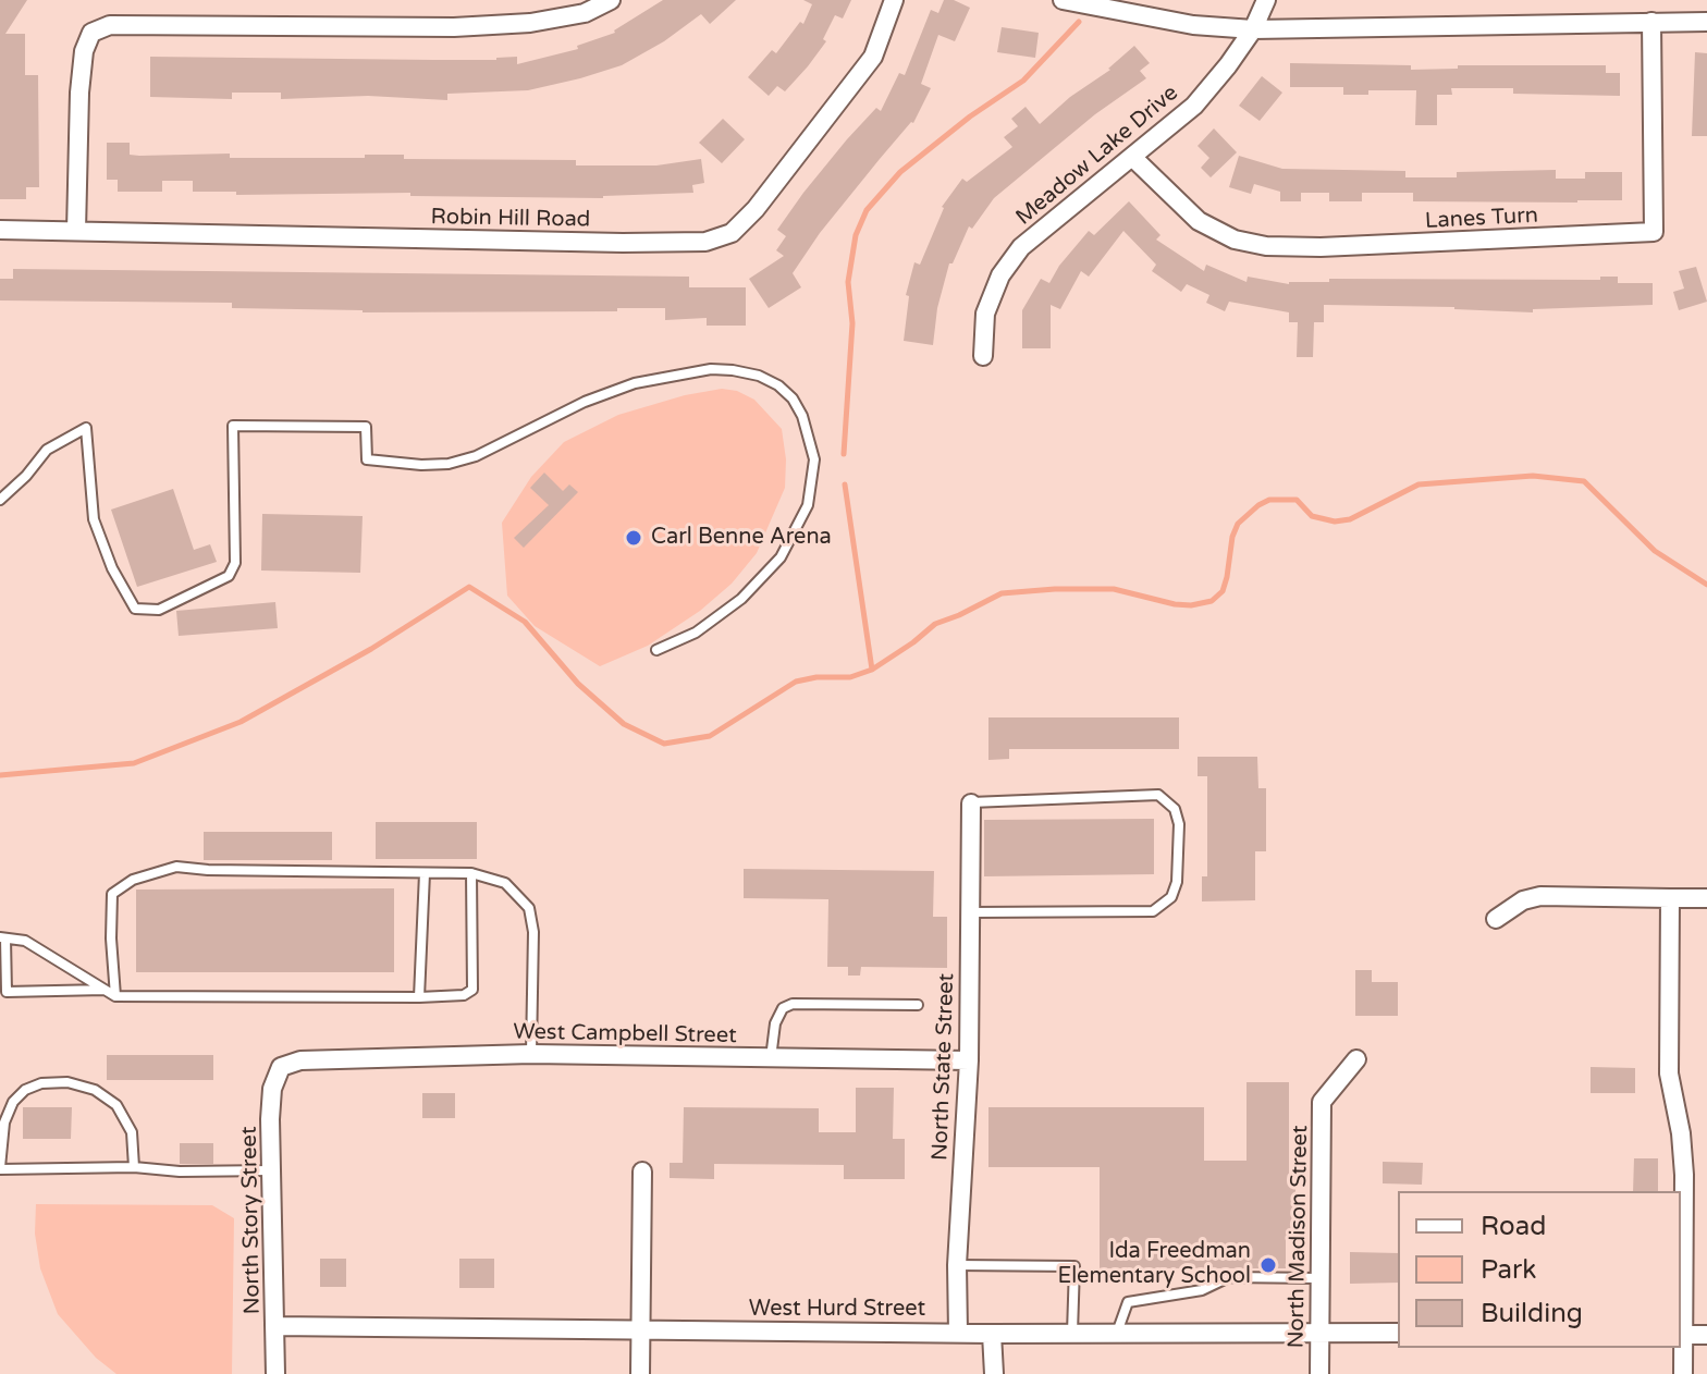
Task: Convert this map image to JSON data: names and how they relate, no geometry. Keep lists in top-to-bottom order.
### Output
{
  "streets": {
    "street": [
      "Meadow Lake Drive",
      "Robin Hill Road",
      "Lanes Turn",
      "West Campbell Street",
      "North State Street",
      "North Story Street",
      "North Madison Street",
      "West Hurd Street"
    ]
  },
  "crossings": [
    ["Meadow Lake Drive", "Lanes Turn"],
    ["West Campbell Street", "North State Street"],
    ["West Campbell Street", "North Story Street"],
    ["North State Street", "West Hurd Street"],
    ["North Story Street", "West Hurd Street"],
    ["North Madison Street", "West Hurd Street"]
  ],
  "places": ["Carl Benne Arena", "Ida Freedman Elementary School"],
  "legend": ["Road", "Park", "Building"]
}
